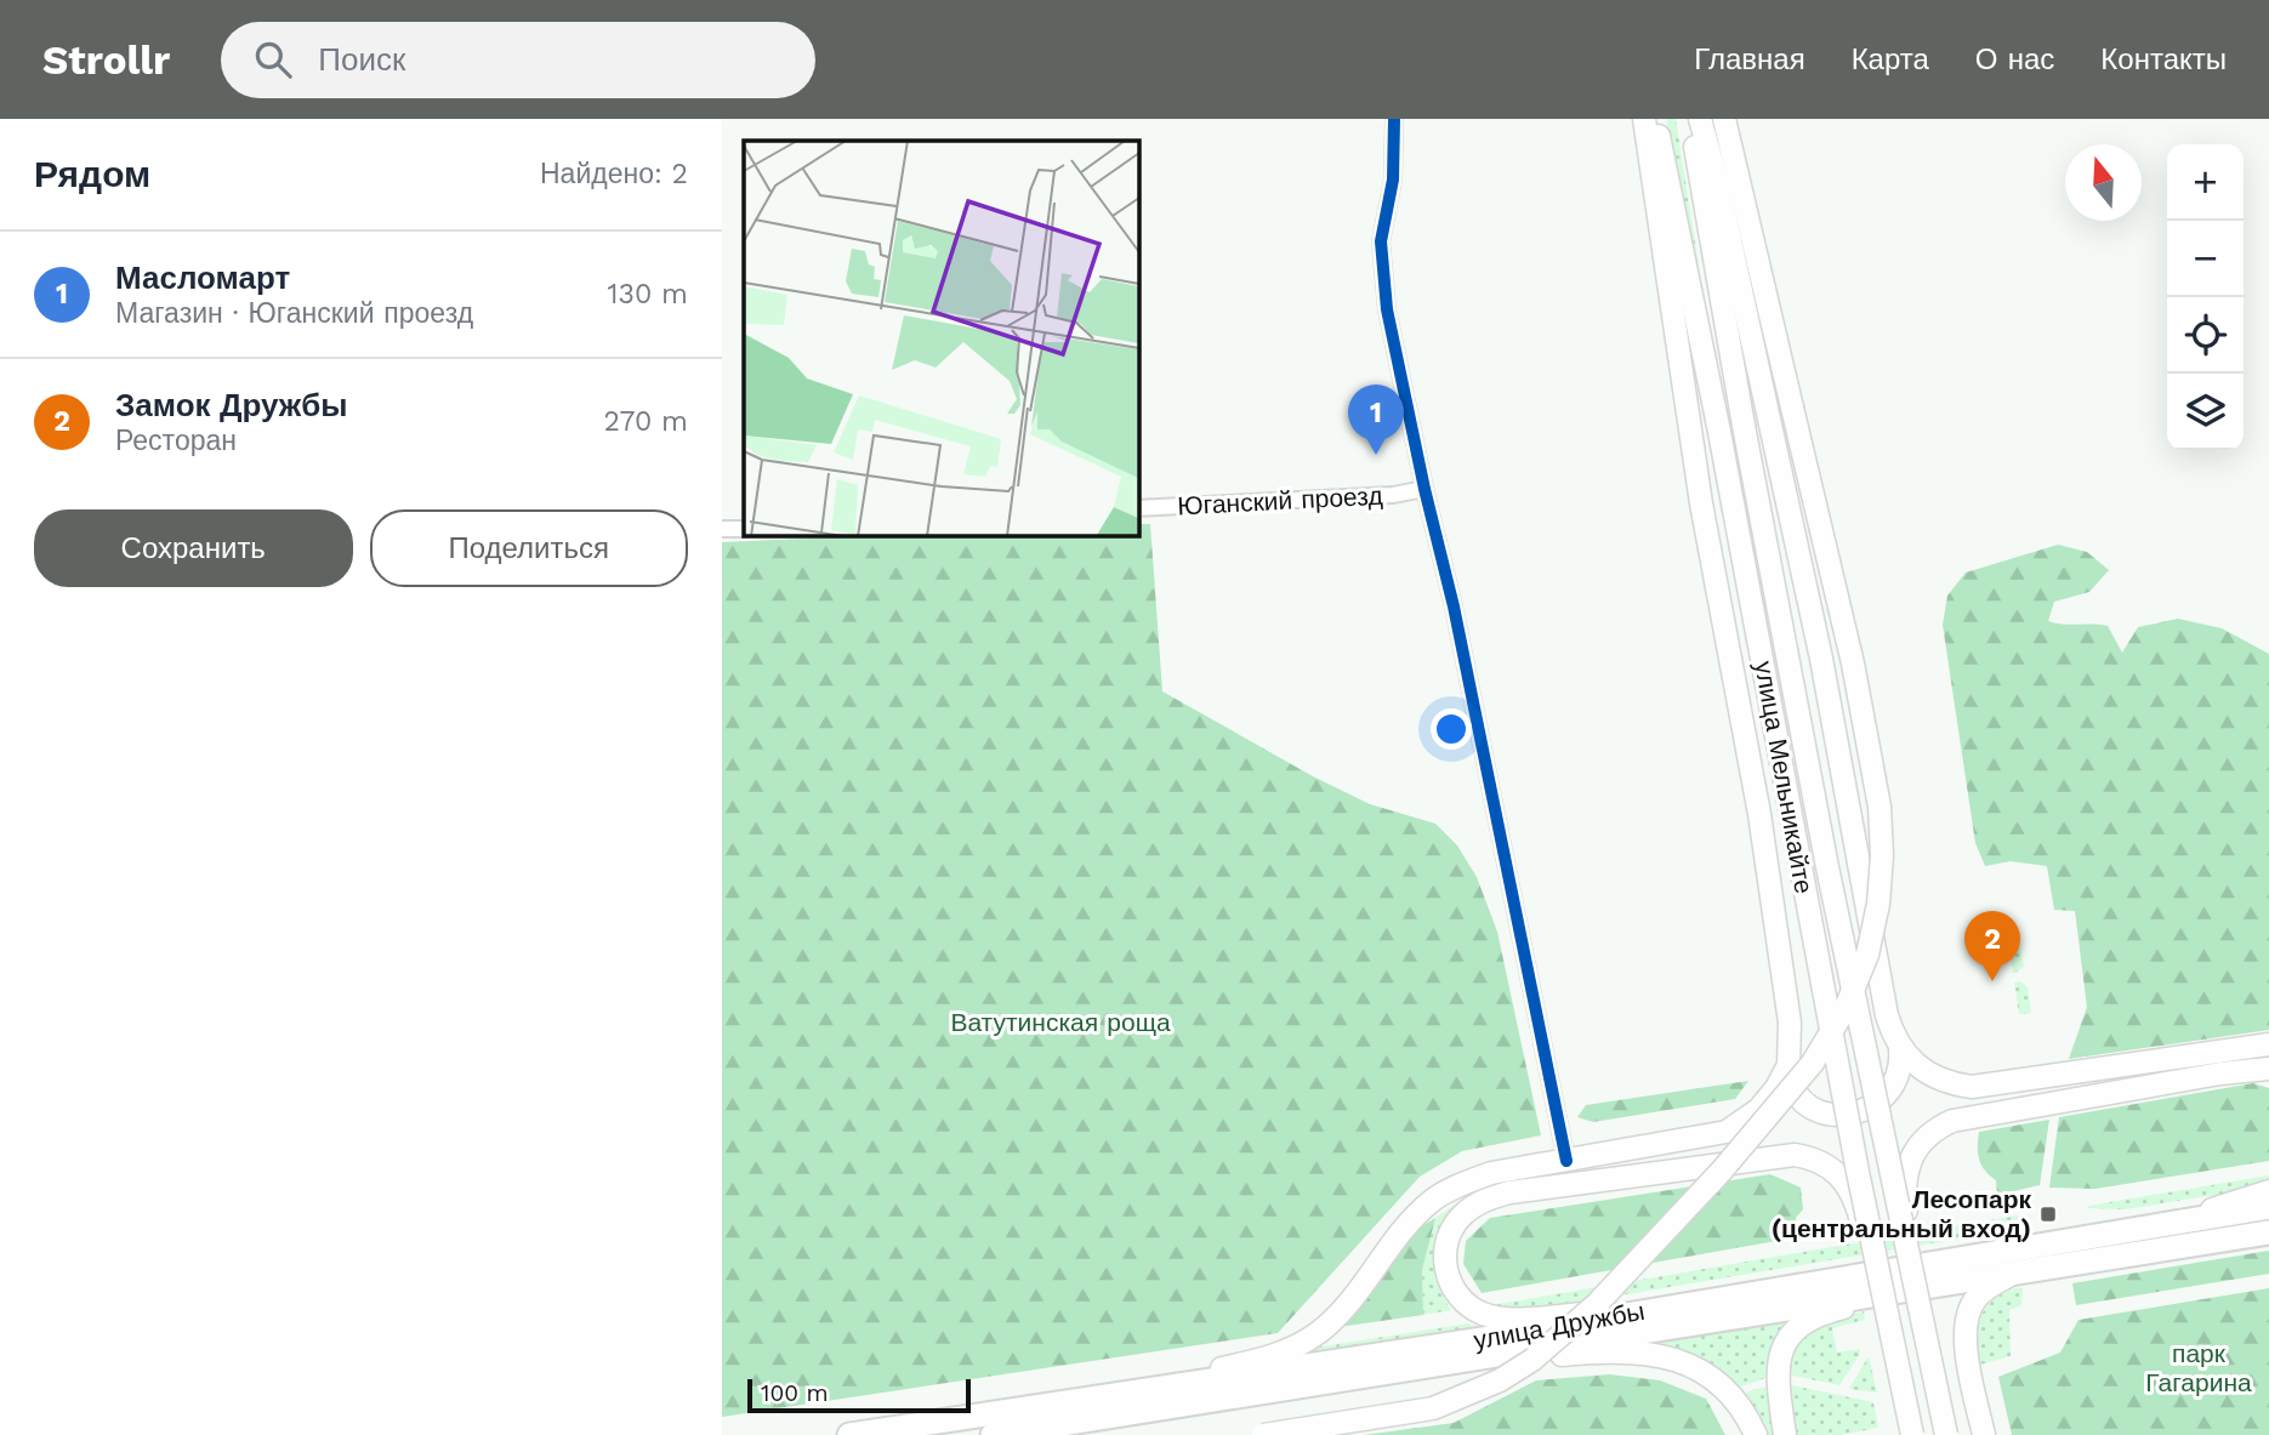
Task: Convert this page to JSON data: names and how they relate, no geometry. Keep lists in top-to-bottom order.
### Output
{
  "streets": {
    "main road": ["улица Мельникайте", "улица Дружбы"],
    "street": ["Юганский проезд"]
  },
  "parks": ["Ватутинская роща", "парк Гагарина"],
  "places": {
    "transit": ["Лесопарк (центральный вход)"]
  },
  "scale_bar": "100 m",
  "north": "top",
  "page": {
    "header": "Strollr",
    "search": "Поиск",
    "nav": [
      "Главная",
      "Карта",
      "О нас",
      "Контакты"
    ],
    "heading": ["Рядом", "Найдено: 2"],
    "map_buttons": ["+", "−"],
    "list": [
      {
        "mark": "1",
        "name": "Масломарт",
        "note": "Магазин · Юганский проезд",
        "value": "130 m"
      },
      {
        "mark": "2",
        "name": "Замок Дружбы",
        "note": "Ресторан",
        "value": "270 m"
      }
    ],
    "pins": ["1", "2"],
    "buttons": ["Сохранить", "Поделиться"],
    "scale": "100 m"
  }
}
